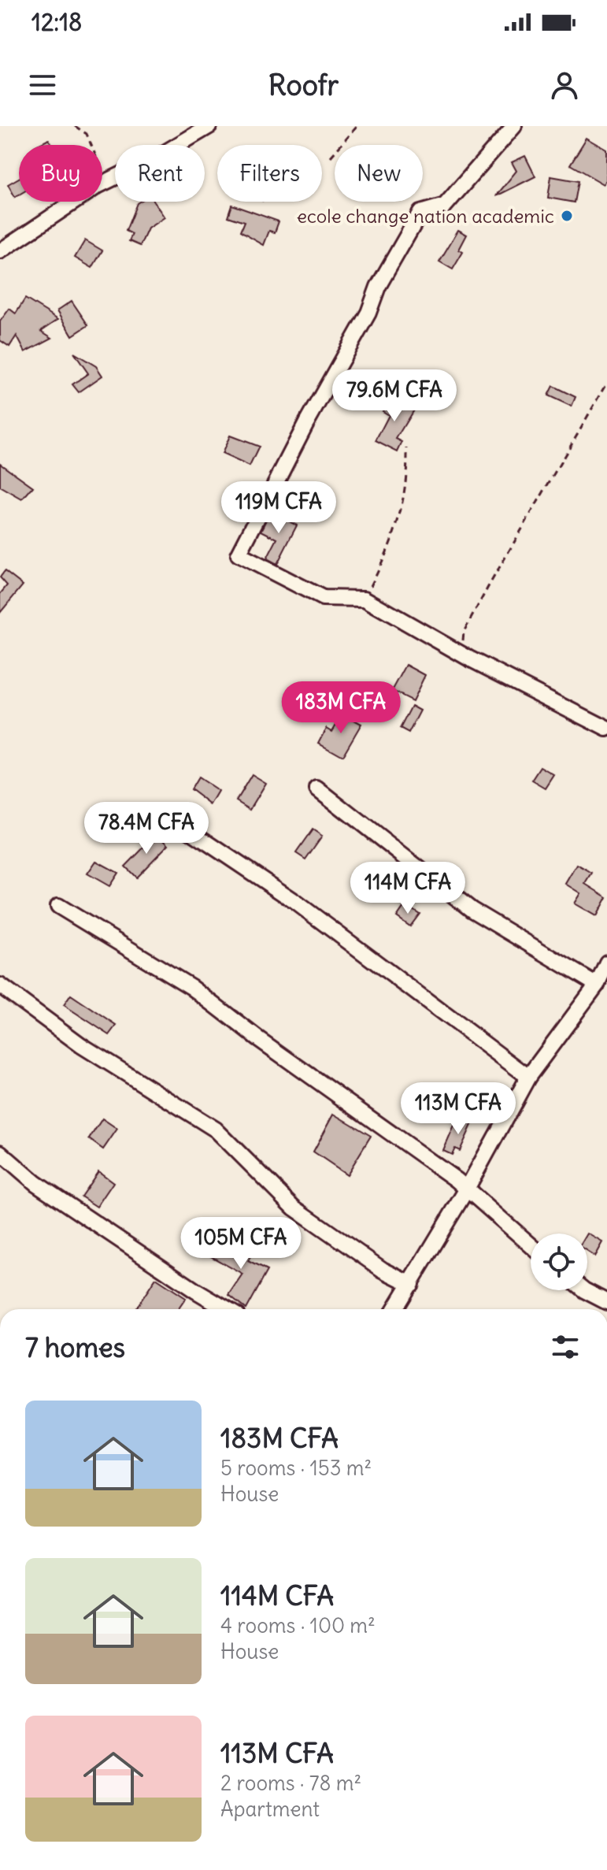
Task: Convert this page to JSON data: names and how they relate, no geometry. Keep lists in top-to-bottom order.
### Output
{
  "places": ["ecole change nation academic"],
  "page": {
    "status": "12:18",
    "header": "Roofr",
    "chip": [
      "Buy",
      "Rent",
      "Filters",
      "New"
    ],
    "price": [
      "79.6M CFA",
      "119M CFA",
      "183M CFA",
      "78.4M CFA",
      "114M CFA",
      "113M CFA",
      "105M CFA"
    ],
    "heading": "7 homes",
    "list": [
      {
        "name": "183M CFA",
        "note": "5 rooms · 153 m² · House"
      },
      {
        "name": "114M CFA",
        "note": "4 rooms · 100 m² · House"
      },
      {
        "name": "113M CFA",
        "note": "2 rooms · 78 m² · Apartment"
      }
    ]
  }
}
